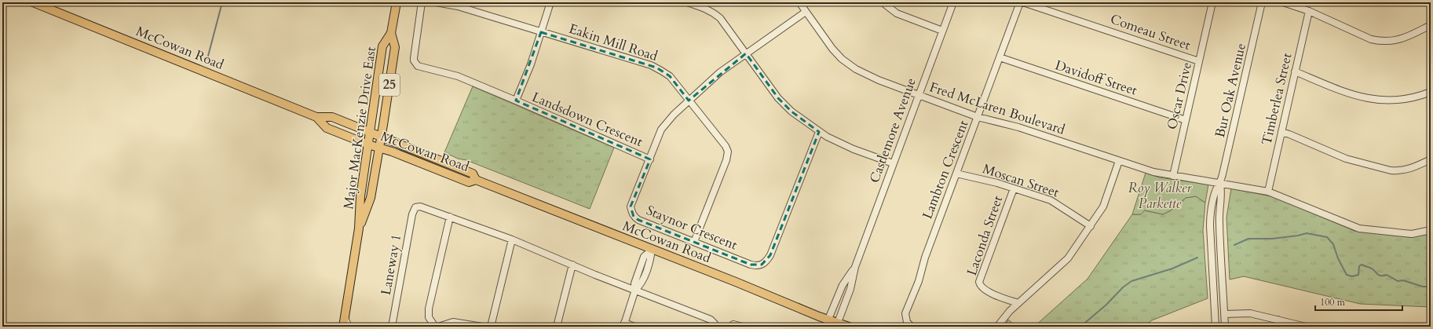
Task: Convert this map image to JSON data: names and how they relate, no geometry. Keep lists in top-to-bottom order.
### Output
{
  "streets": {
    "main road": ["McCowan Road", "25", "Major MacKenzie Drive East"],
    "street": [
      "Comeau Street",
      "Eakin Mill Road",
      "Davidoff Street",
      "Bur Oak Avenue",
      "Oscar Drive",
      "Timberlea Street",
      "Fred McLaren Boulevard",
      "Landsdown Crescent",
      "Castlemore Avenue",
      "Lambton Crescent",
      "Moscan Street",
      "Staynor Crescent",
      "Laconda Street",
      "Laneway 1"
    ]
  },
  "crossings": [
    ["Comeau Street", "Oscar Drive"],
    ["Eakin Mill Road", "Landsdown Crescent"],
    ["Eakin Mill Road", "Staynor Crescent"],
    ["McCowan Road", "Major MacKenzie Drive East"],
    ["McCowan Road", "Castlemore Avenue"],
    ["Davidoff Street", "Oscar Drive"],
    ["Davidoff Street", "Lambton Crescent"],
    ["Bur Oak Avenue", "Fred McLaren Boulevard"],
    ["Oscar Drive", "Fred McLaren Boulevard"],
    ["Timberlea Street", "Fred McLaren Boulevard"],
    ["Fred McLaren Boulevard", "Castlemore Avenue"],
    ["Fred McLaren Boulevard", "Lambton Crescent"],
    ["Fred McLaren Boulevard", "Staynor Crescent"],
    ["Landsdown Crescent", "Staynor Crescent"],
    ["Lambton Crescent", "Moscan Street"],
    ["Moscan Street", "Laconda Street"]
  ],
  "parks": ["Roy Walker Parkette"],
  "scale_bar": "100 m"
}
